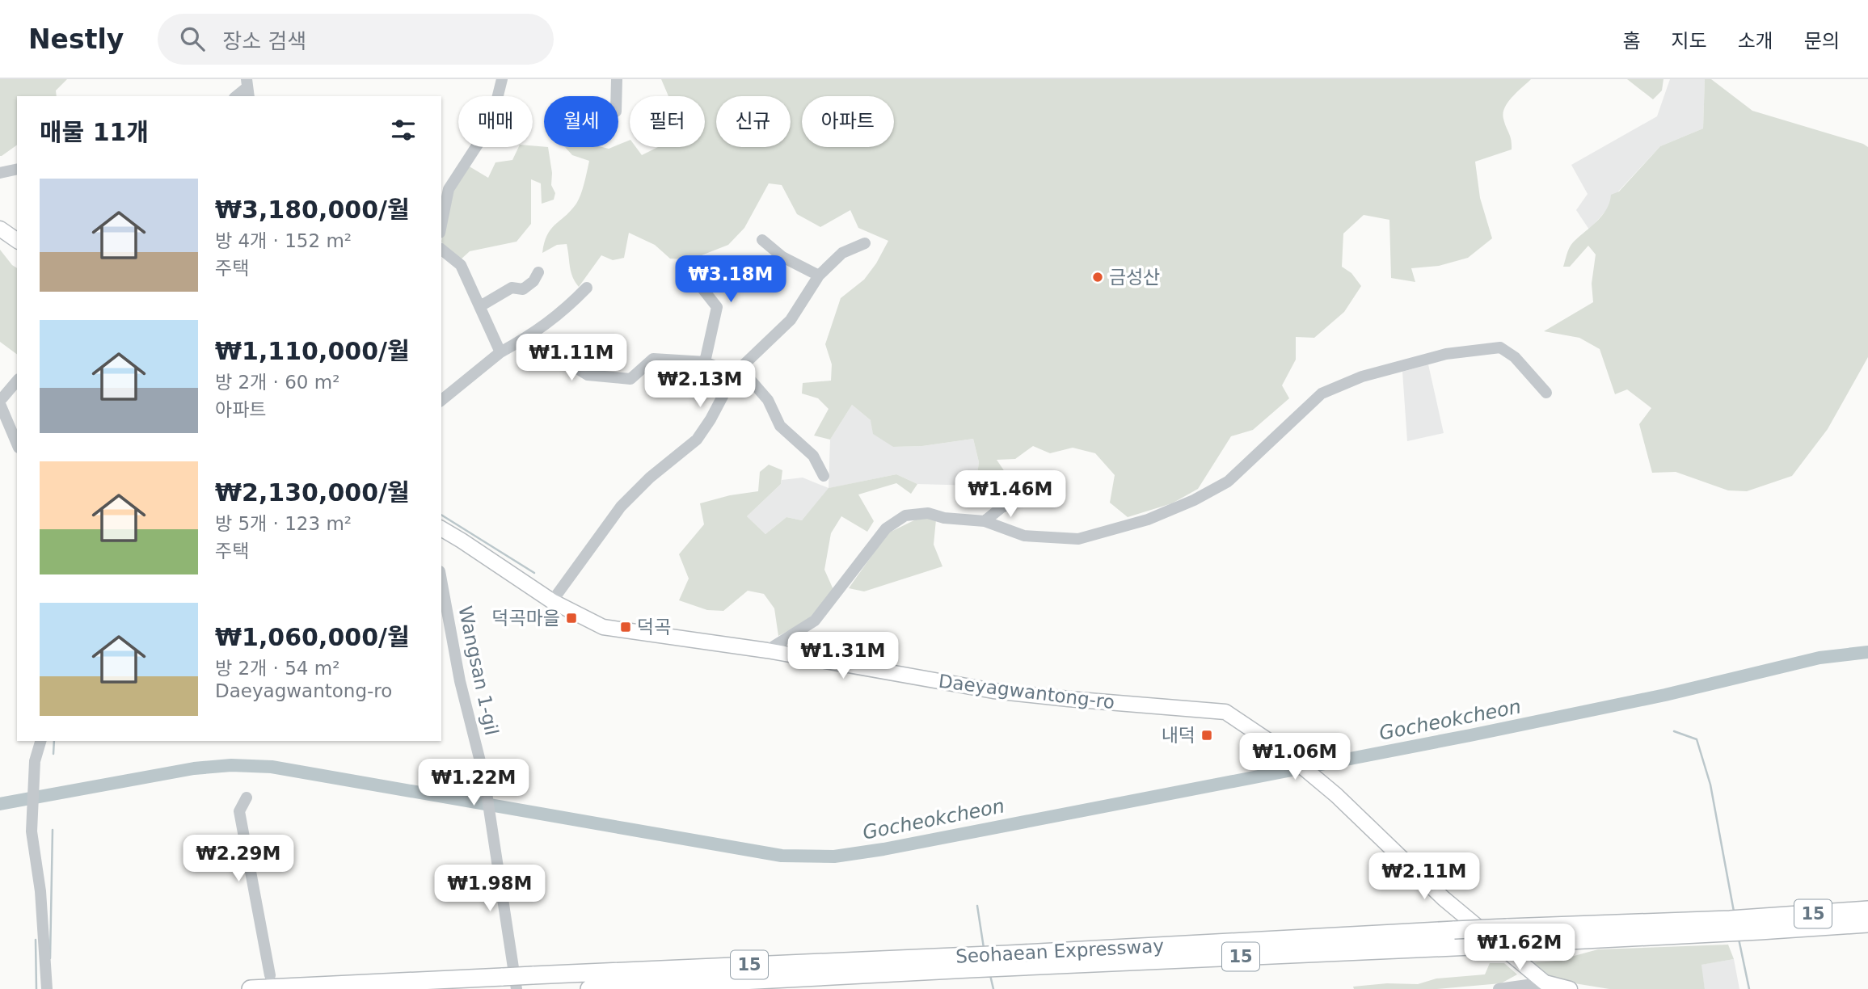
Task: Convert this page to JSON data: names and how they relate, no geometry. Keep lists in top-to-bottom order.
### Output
{
  "streets": {
    "highway": ["15", "Seohaean Expressway"],
    "main road": ["Daeyagwantong-ro"],
    "street": ["Wangsan 1-gil"]
  },
  "water": ["Gocheokcheon"],
  "places": {
    "other": ["금성산"],
    "transit": ["덕곡마을", "덕곡", "내덕"]
  },
  "page": {
    "header": "Nestly",
    "search": "장소 검색",
    "nav": [
      "홈",
      "지도",
      "소개",
      "문의"
    ],
    "chip": [
      "매매",
      "월세",
      "필터",
      "신규",
      "아파트"
    ],
    "heading": "매물 11개",
    "list": [
      {
        "name": "₩3,180,000/월",
        "note": "방 4개 · 152 m² · 주택"
      },
      {
        "name": "₩1,110,000/월",
        "note": "방 2개 · 60 m² · 아파트"
      },
      {
        "name": "₩2,130,000/월",
        "note": "방 5개 · 123 m² · 주택"
      },
      {
        "name": "₩1,060,000/월",
        "note": "방 2개 · 54 m² · Daeyagwantong-ro"
      }
    ],
    "price": [
      "₩3.18M",
      "₩1.11M",
      "₩2.13M",
      "₩1.46M",
      "₩1.31M",
      "₩1.06M",
      "₩1.22M",
      "₩2.29M",
      "₩2.11M",
      "₩1.98M",
      "₩1.62M"
    ]
  }
}
